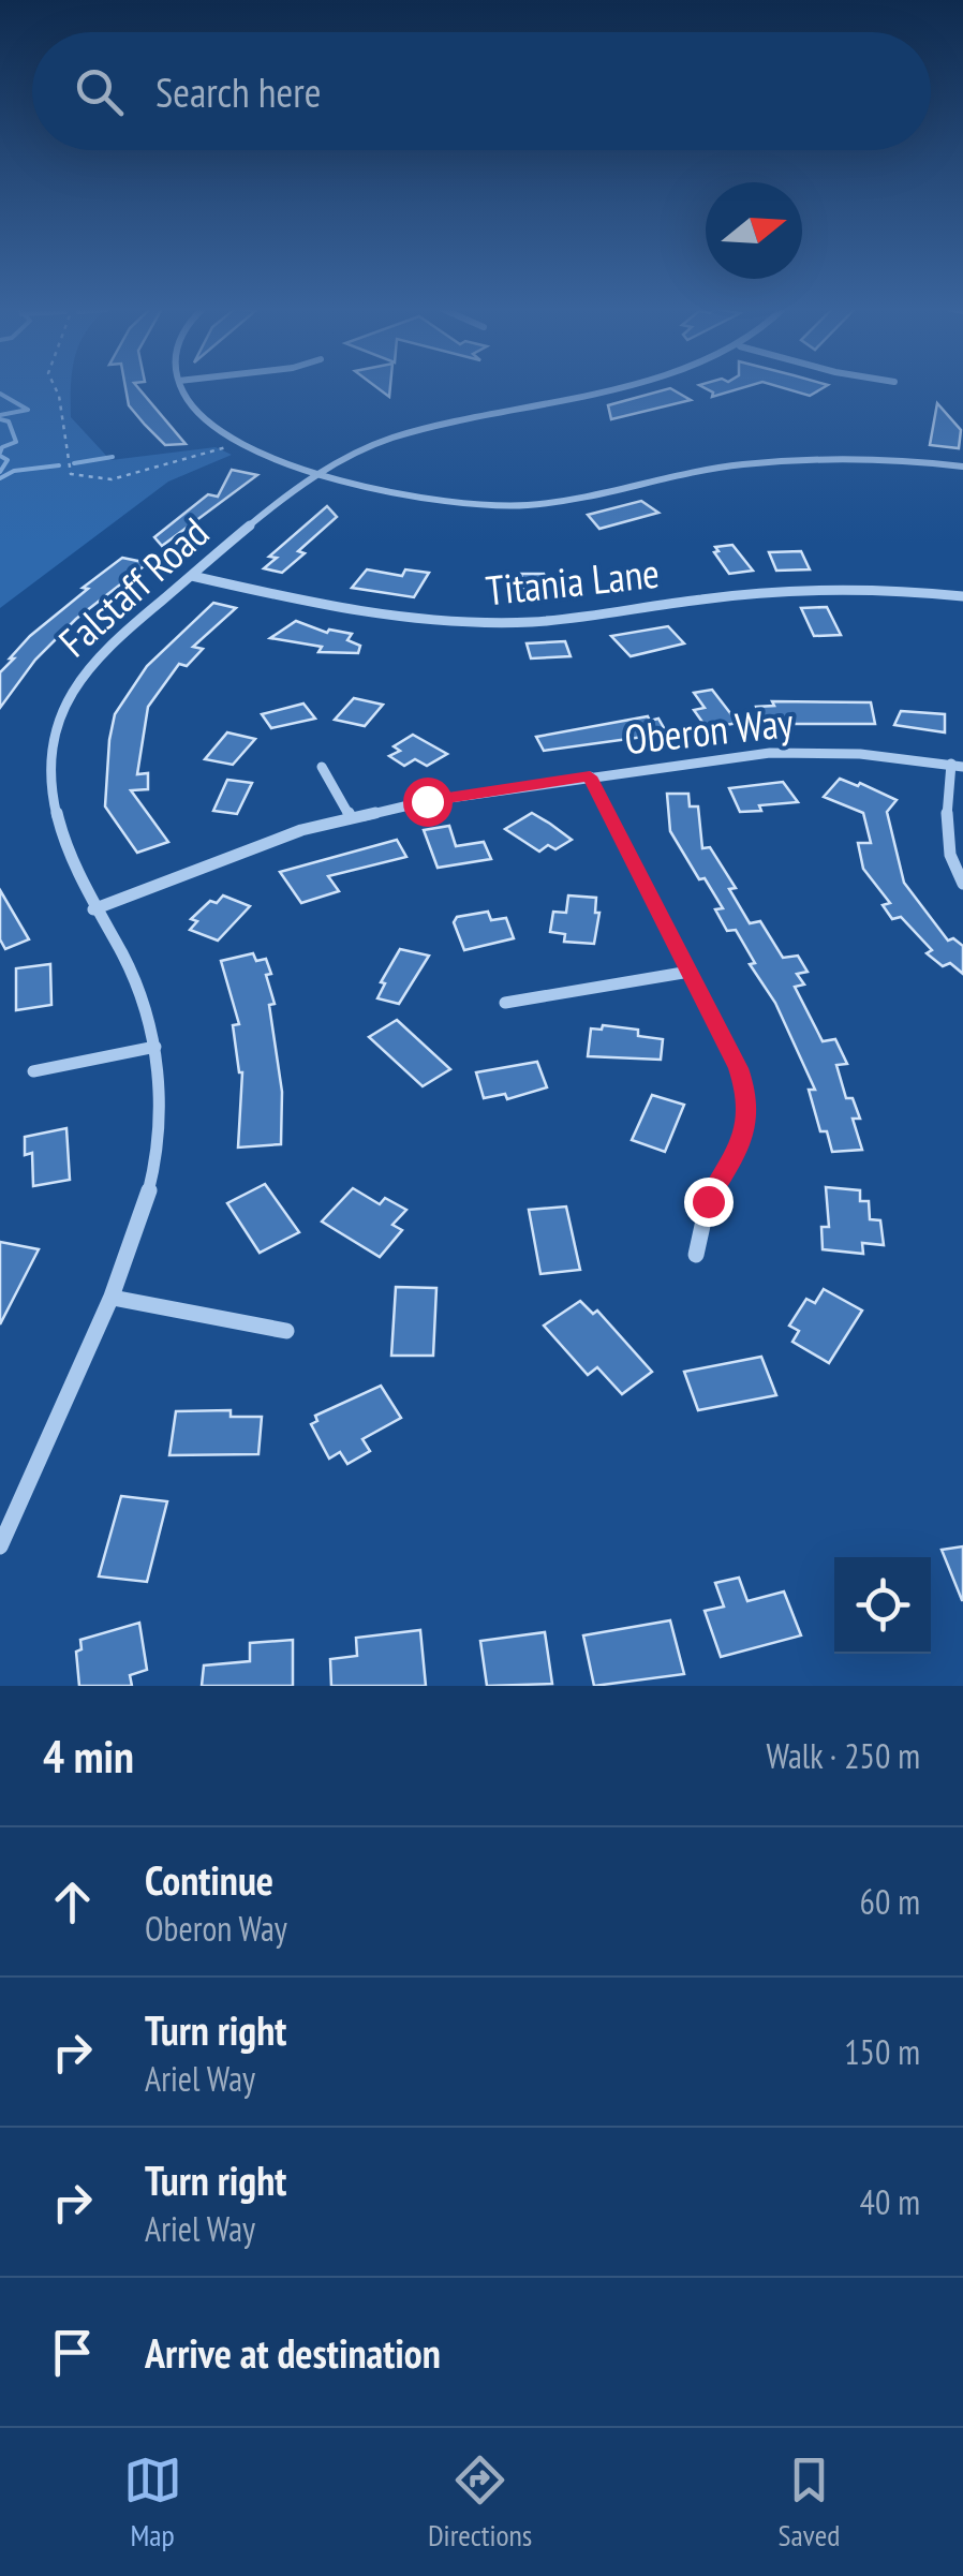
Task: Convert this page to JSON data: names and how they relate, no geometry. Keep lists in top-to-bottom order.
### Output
{
  "streets": {
    "street": ["Titania Lane", "Falstaff Road", "Oberon Way"]
  },
  "crossings": [
    ["Titania Lane", "Falstaff Road"],
    ["Falstaff Road", "Oberon Way"]
  ],
  "north": "right",
  "page": {
    "search": "Search here",
    "heading": ["4 min", "Walk · 250 m"],
    "list": [
      ["Continue", "Oberon Way", "60 m"],
      ["Turn right", "Ariel Way", "150 m"],
      ["Turn right", "Ariel Way", "40 m"],
      "Arrive at destination"
    ],
    "nav": ["Map", "Directions", "Saved"]
  }
}
